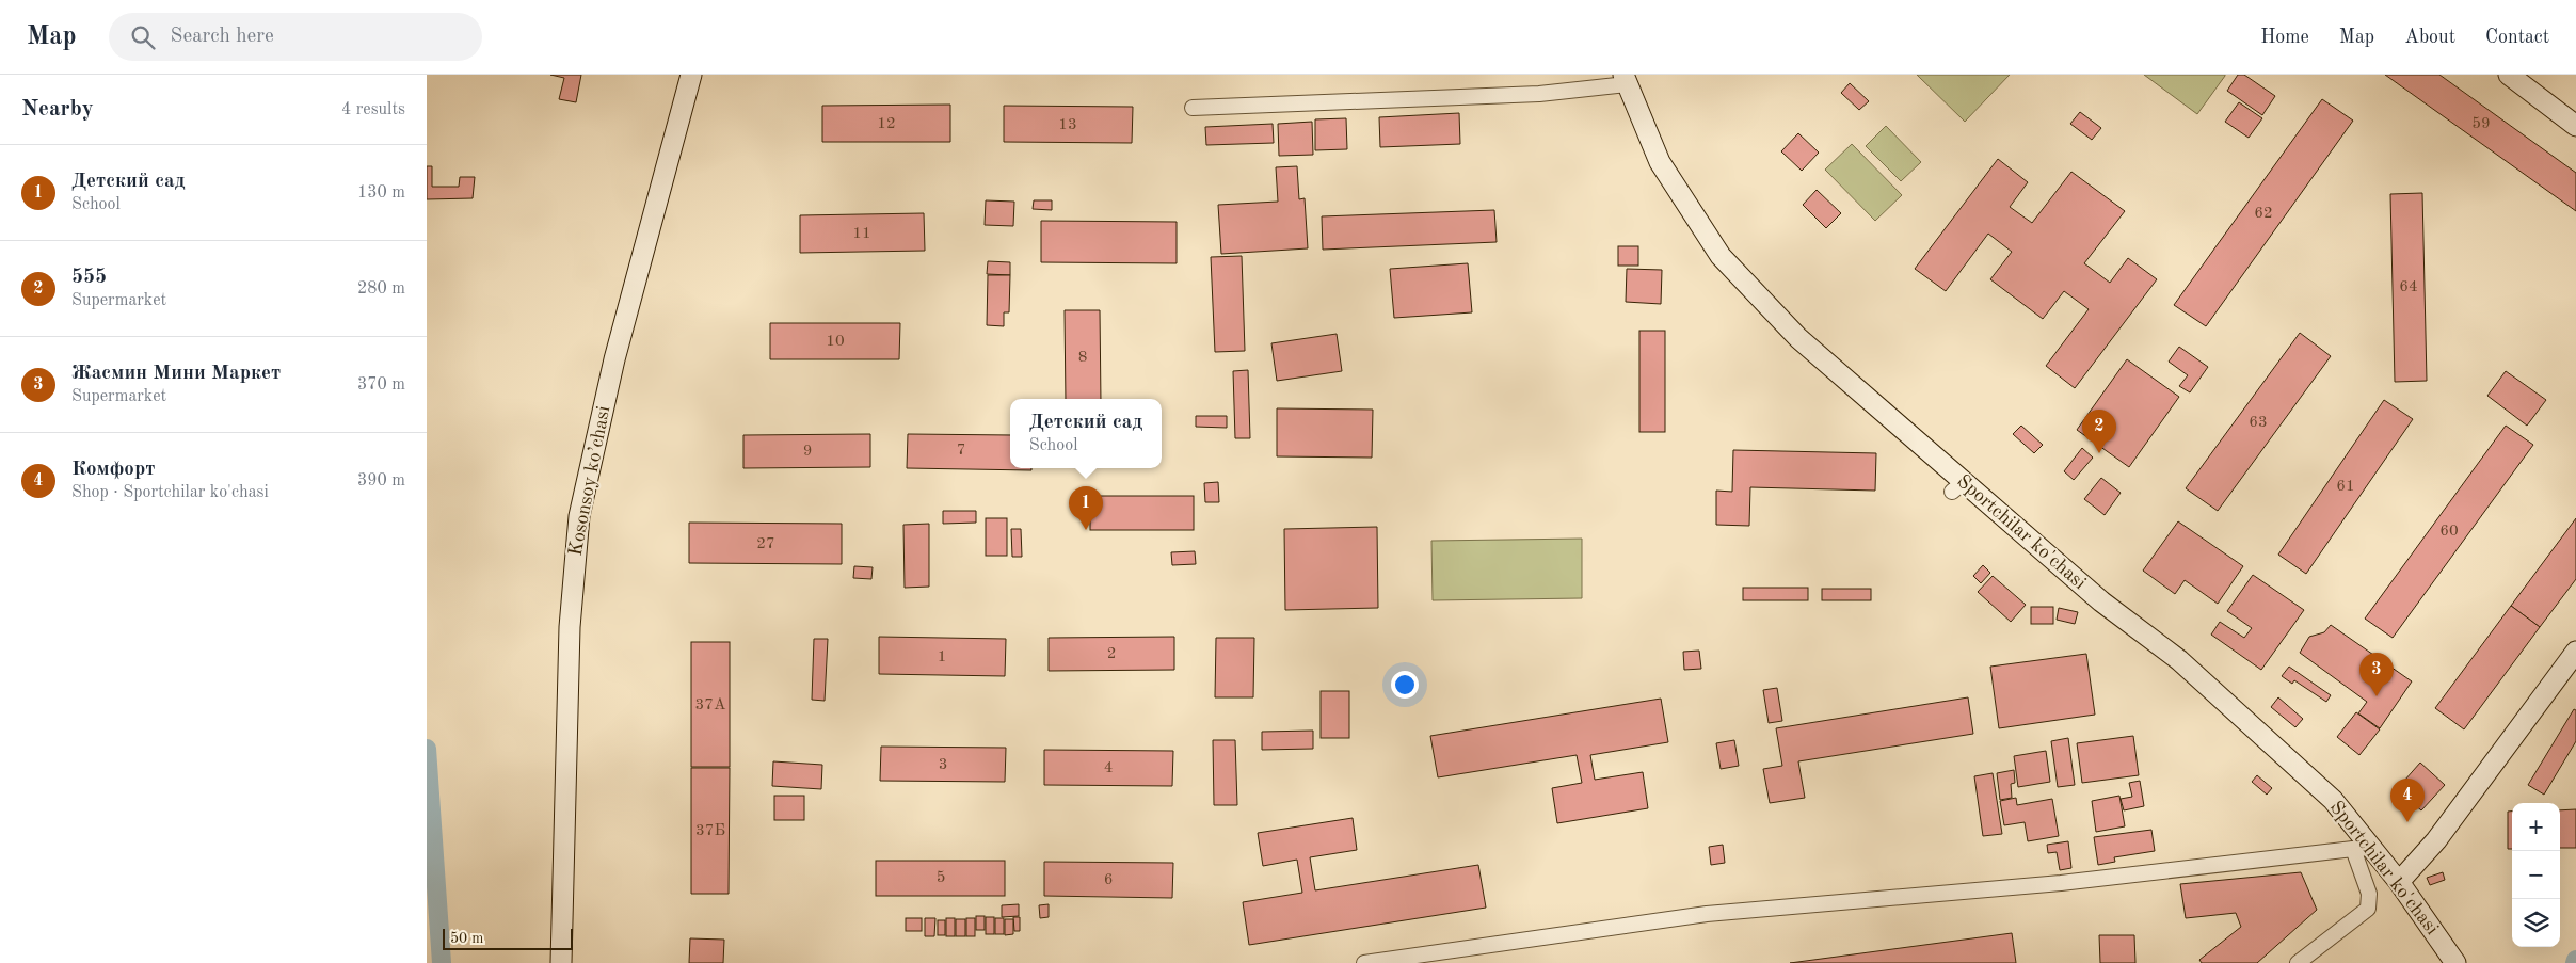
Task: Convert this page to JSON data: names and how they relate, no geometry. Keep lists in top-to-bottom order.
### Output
{
  "streets": {
    "street": ["Kosonsoy ko’chasi", "Sportchilar ko'chasi"]
  },
  "house_numbers": [
    "12",
    "59",
    "13",
    "62",
    "11",
    "64",
    "10",
    "8",
    "63",
    "7",
    "9",
    "61",
    "60",
    "27",
    "2",
    "1",
    "37A",
    "3",
    "4",
    "37Б",
    "5",
    "6"
  ],
  "scale_bar": "50 m",
  "page": {
    "header": "Map",
    "search": "Search here",
    "nav": [
      "Home",
      "Map",
      "About",
      "Contact"
    ],
    "heading": ["Nearby", "4 results"],
    "list": [
      {
        "mark": "1",
        "name": "Детский сад",
        "note": "School",
        "value": "130 m"
      },
      {
        "mark": "2",
        "name": "555",
        "note": "Supermarket",
        "value": "280 m"
      },
      {
        "mark": "3",
        "name": "Жасмин Мини Маркет",
        "note": "Supermarket",
        "value": "370 m"
      },
      {
        "mark": "4",
        "name": "Комфорт",
        "note": "Shop · Sportchilar ko'chasi",
        "value": "390 m"
      }
    ],
    "popup": ["Детский сад", "School"],
    "pins": [
      "2",
      "1",
      "3",
      "4"
    ],
    "map_buttons": ["+", "−"],
    "scale": "50 m"
  }
}
